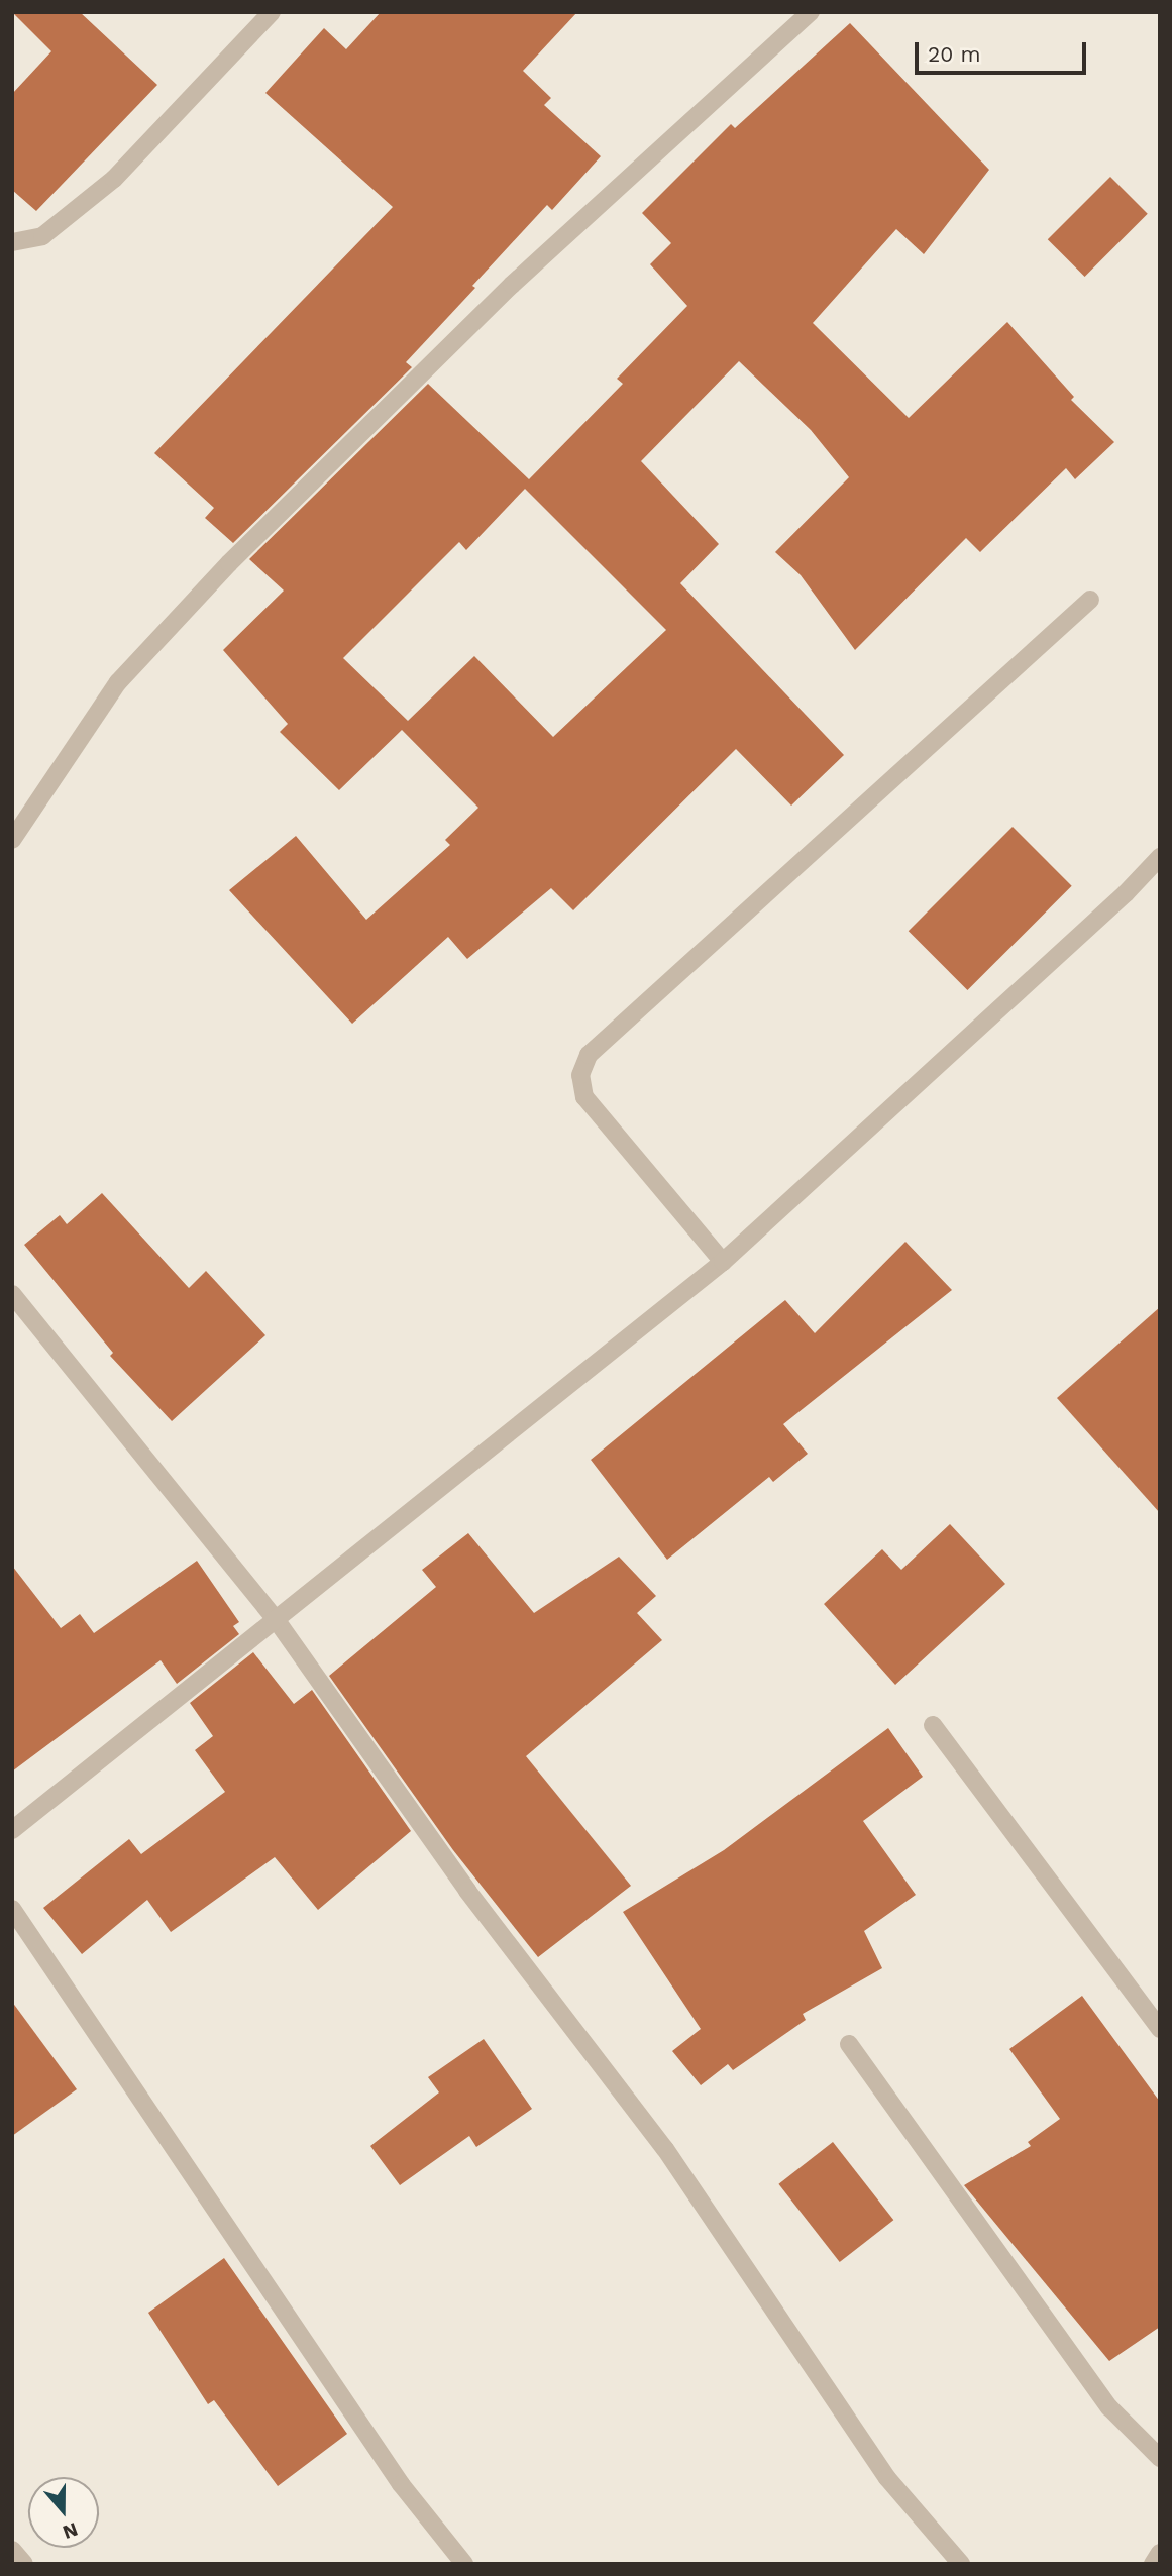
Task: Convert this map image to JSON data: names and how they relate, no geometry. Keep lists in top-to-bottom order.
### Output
{
  "scale_bar": "20 m",
  "north": "bottom"
}
